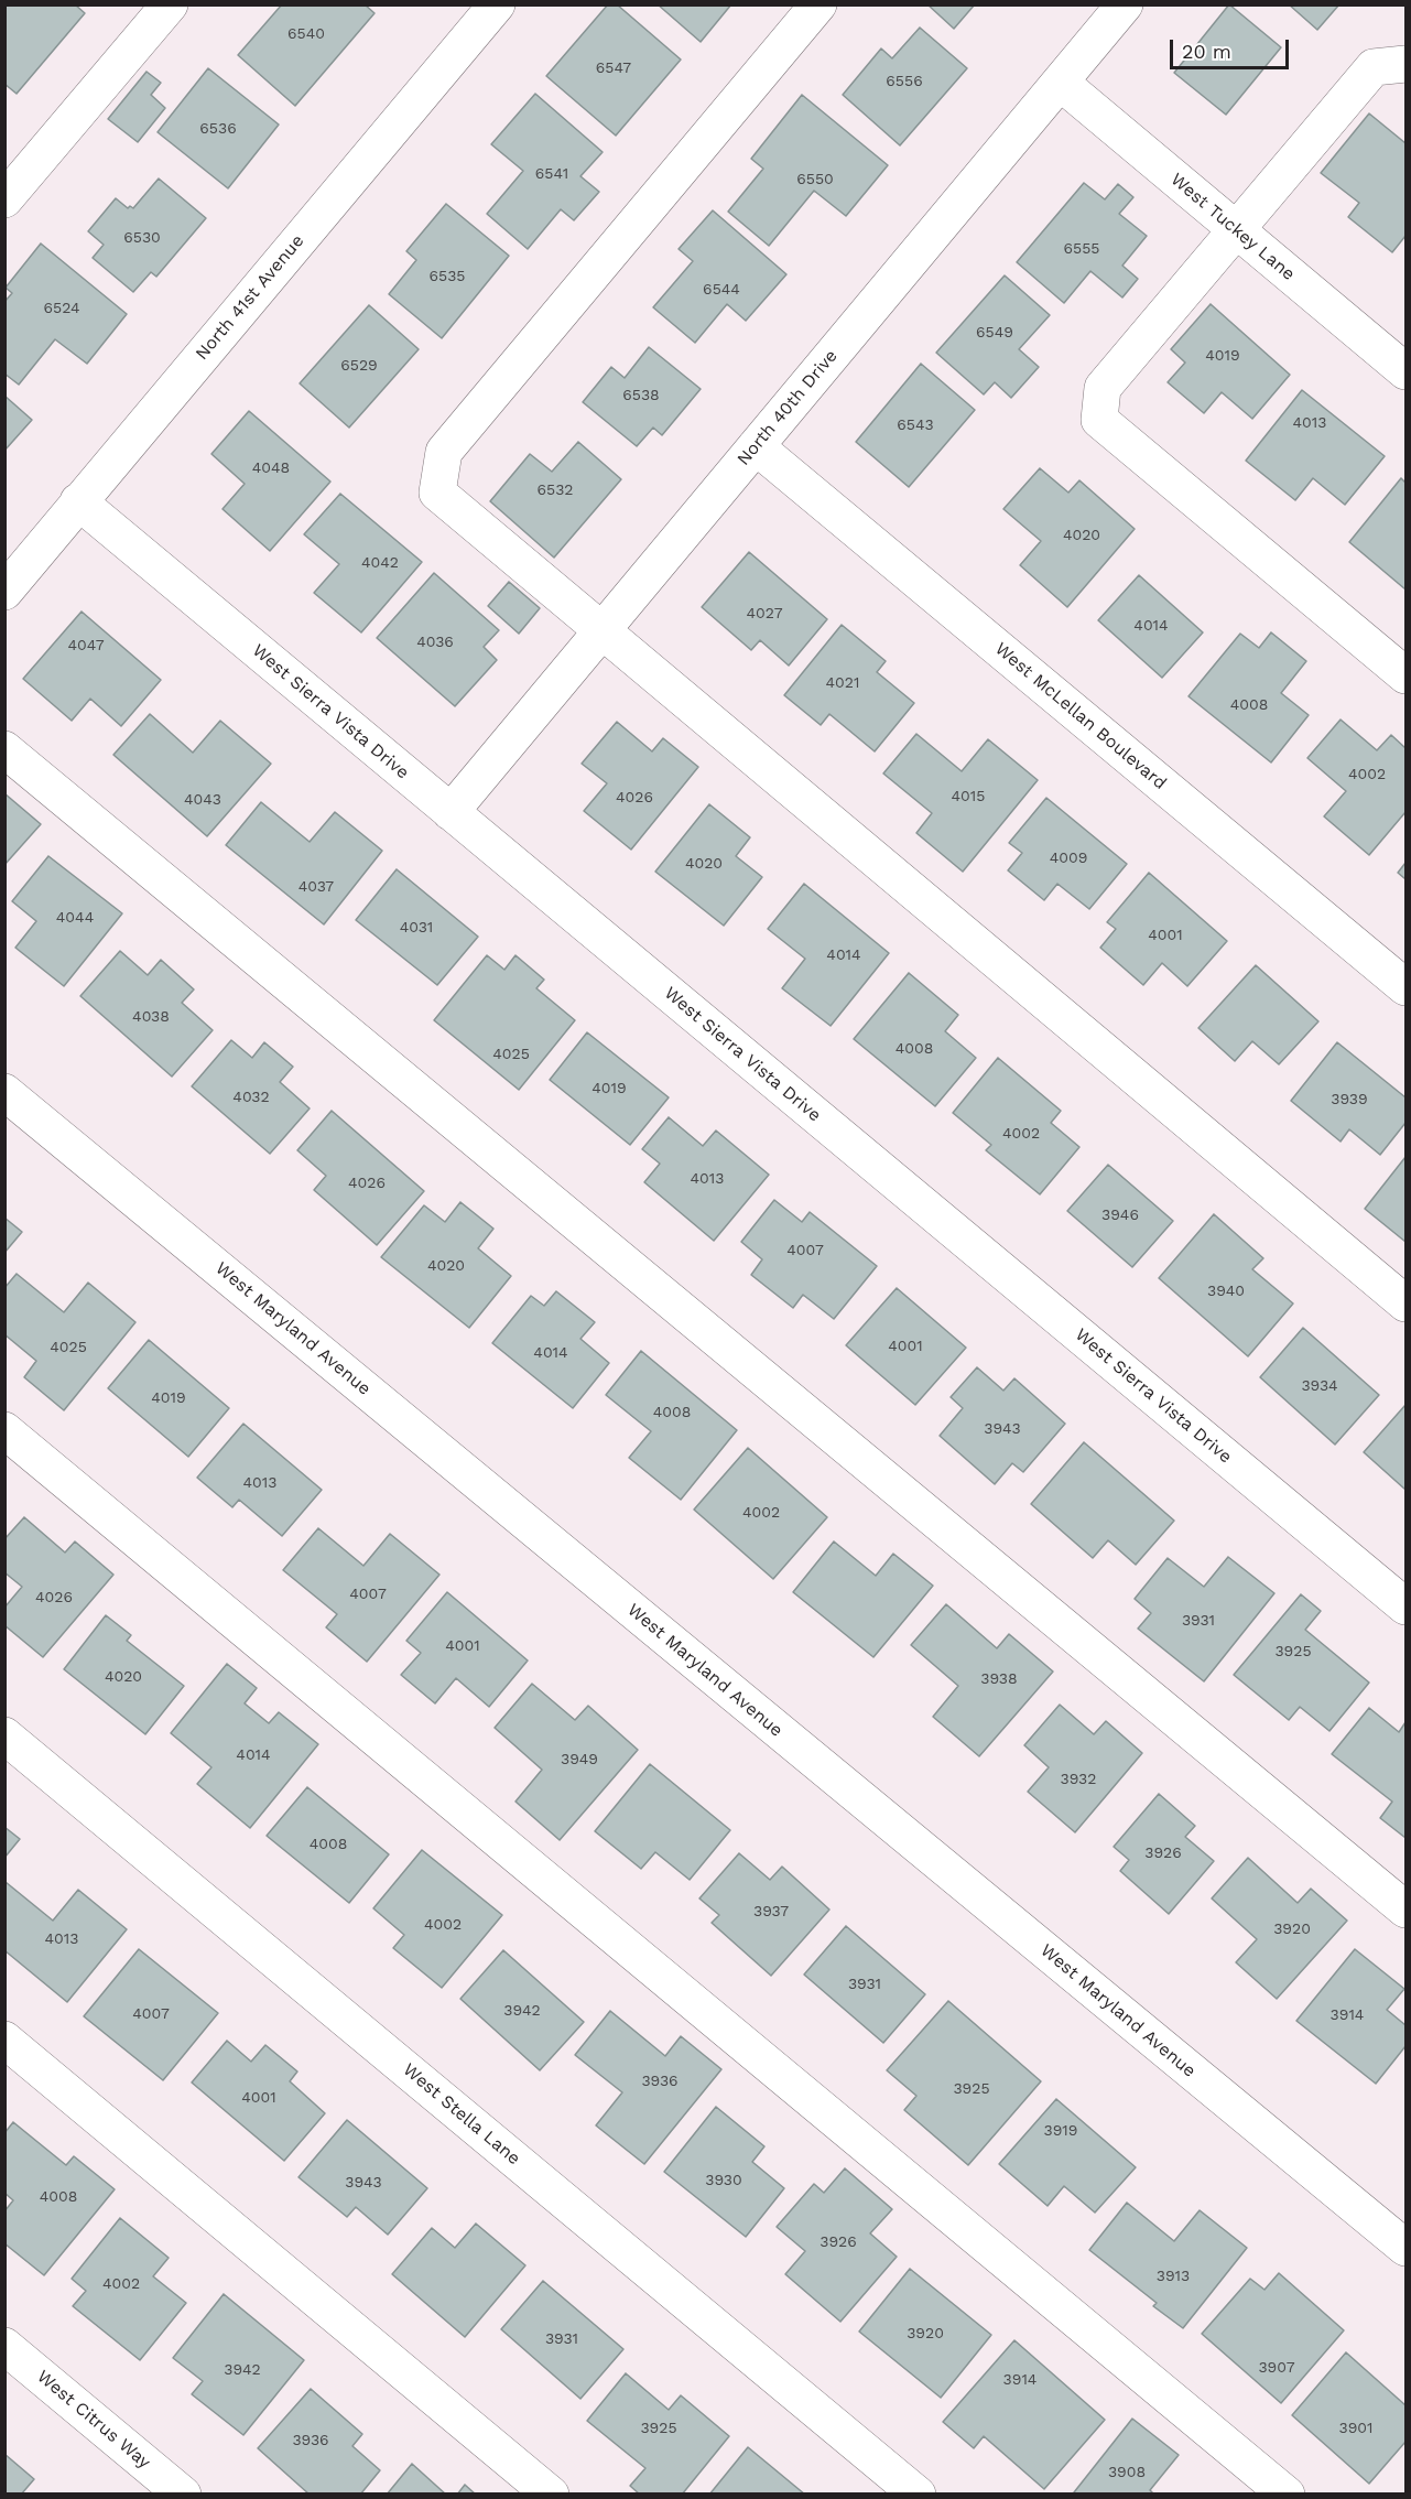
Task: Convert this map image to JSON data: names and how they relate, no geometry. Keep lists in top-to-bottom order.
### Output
{
  "streets": {
    "street": [
      "West Tuckey Lane",
      "North 41st Avenue",
      "North 40th Drive",
      "West Sierra Vista Drive",
      "West McLellan Boulevard",
      "West Maryland Avenue",
      "West Stella Lane",
      "West Citrus Way"
    ]
  },
  "crossings": [
    ["West Tuckey Lane", "North 40th Drive"],
    ["North 41st Avenue", "West Sierra Vista Drive"],
    ["North 40th Drive", "West Sierra Vista Drive"],
    ["North 40th Drive", "West McLellan Boulevard"]
  ],
  "house_numbers": [
    "6540",
    "6547",
    "6556",
    "6536",
    "6541",
    "6550",
    "6530",
    "6555",
    "6535",
    "6544",
    "6524",
    "6549",
    "4019",
    "6529",
    "6538",
    "4013",
    "6543",
    "4048",
    "6532",
    "4020",
    "4042",
    "4027",
    "4014",
    "4036",
    "4047",
    "4021",
    "4008",
    "4002",
    "4015",
    "4026",
    "4043",
    "4009",
    "4020",
    "4037",
    "4044",
    "4031",
    "4001",
    "4014",
    "4038",
    "4008",
    "4025",
    "4019",
    "4032",
    "3939",
    "4002",
    "4013",
    "4026",
    "3946",
    "4007",
    "4020",
    "3940",
    "4001",
    "4025",
    "4014",
    "3934",
    "4019",
    "4008",
    "3943",
    "4013",
    "4002",
    "4007",
    "4026",
    "3931",
    "4001",
    "3925",
    "4020",
    "3938",
    "4014",
    "3949",
    "3932",
    "4008",
    "3926",
    "3937",
    "4002",
    "3920",
    "4013",
    "3931",
    "3942",
    "4007",
    "3914",
    "3936",
    "3925",
    "4001",
    "3919",
    "3930",
    "3943",
    "4008",
    "3926",
    "3913",
    "4002",
    "3920",
    "3931",
    "3907",
    "3942",
    "3914",
    "3925",
    "3901",
    "3936",
    "3908"
  ],
  "scale_bar": "20 m"
}
